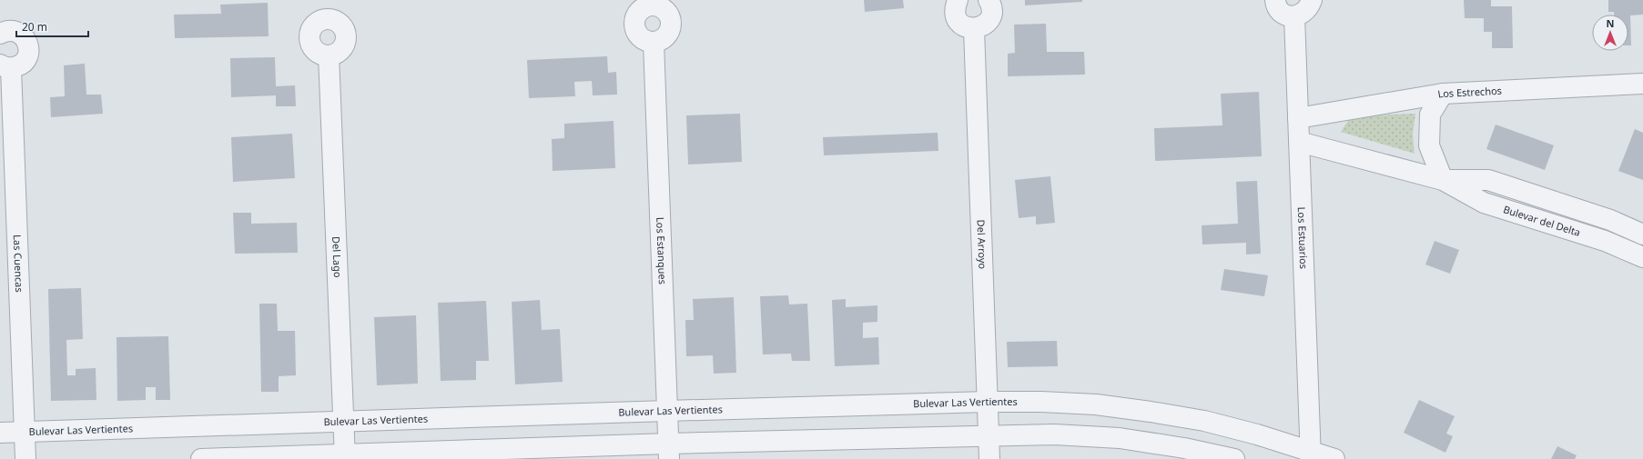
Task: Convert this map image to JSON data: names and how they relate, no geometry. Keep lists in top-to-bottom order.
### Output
{
  "streets": {
    "street": [
      "Los Estrechos",
      "Bulevar del Delta",
      "Los Estuarios",
      "Del Arroyo",
      "Los Estanques",
      "Del Lago",
      "Las Cuencas",
      "Bulevar Las Vertientes"
    ]
  },
  "crossings": [
    ["Los Estrechos", "Los Estuarios"],
    ["Bulevar del Delta", "Los Estuarios"],
    ["Los Estuarios", "Bulevar Las Vertientes"],
    ["Del Arroyo", "Bulevar Las Vertientes"],
    ["Los Estanques", "Bulevar Las Vertientes"],
    ["Del Lago", "Bulevar Las Vertientes"],
    ["Las Cuencas", "Bulevar Las Vertientes"]
  ],
  "scale_bar": "20 m",
  "north": "top"
}
